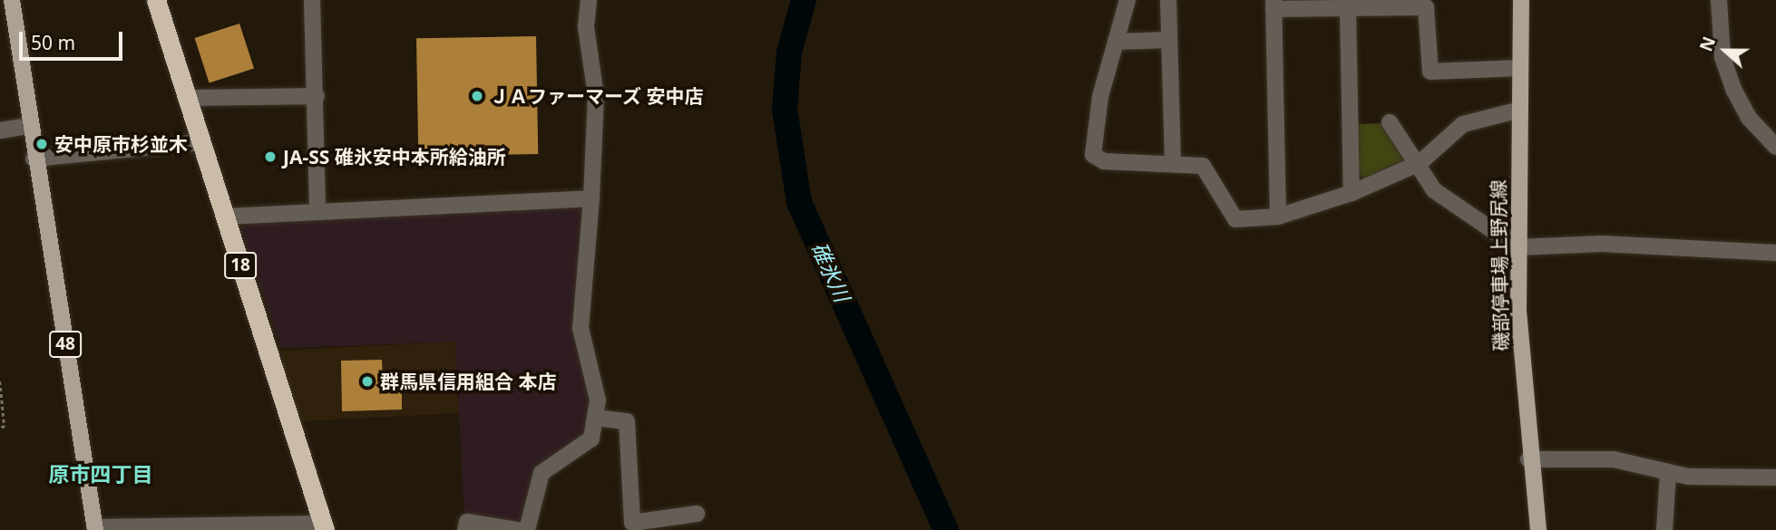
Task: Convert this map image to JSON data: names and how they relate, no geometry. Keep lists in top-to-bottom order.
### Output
{
  "streets": {
    "highway": ["18"],
    "main road": ["磯部停車場上野尻線", "48"]
  },
  "districts": ["原市四丁目"],
  "water": ["碓氷川"],
  "places": [
    "ＪＡファーマーズ 安中店",
    "安中原市杉並木",
    "JA-SS 碓氷安中本所給油所",
    "群馬県信用組合 本店"
  ],
  "scale_bar": "50 m",
  "north": "left"
}
